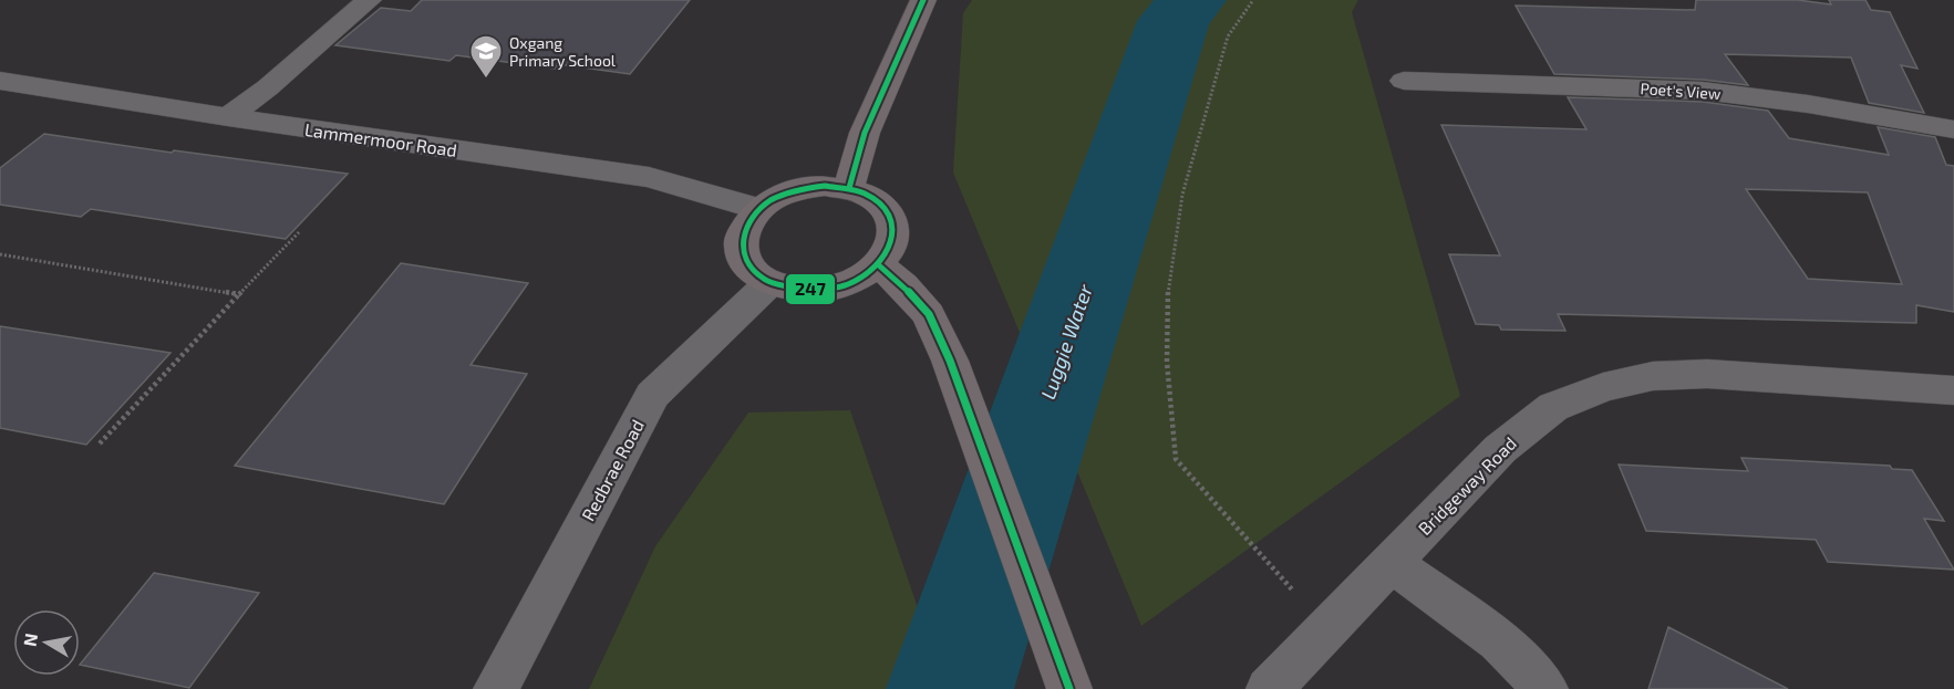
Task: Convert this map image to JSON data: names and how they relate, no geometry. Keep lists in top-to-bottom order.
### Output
{
  "streets": {
    "street": [
      "Poet's View",
      "Lammermoor Road",
      "Redbrae Road",
      "Bridgeway Road"
    ]
  },
  "crossings": [
    ["Lammermoor Road", "Redbrae Road"]
  ],
  "water": ["Luggie Water"],
  "places": {
    "school or university": ["Oxgang Primary School"]
  },
  "lines": ["transit line 247"],
  "north": "left"
}
